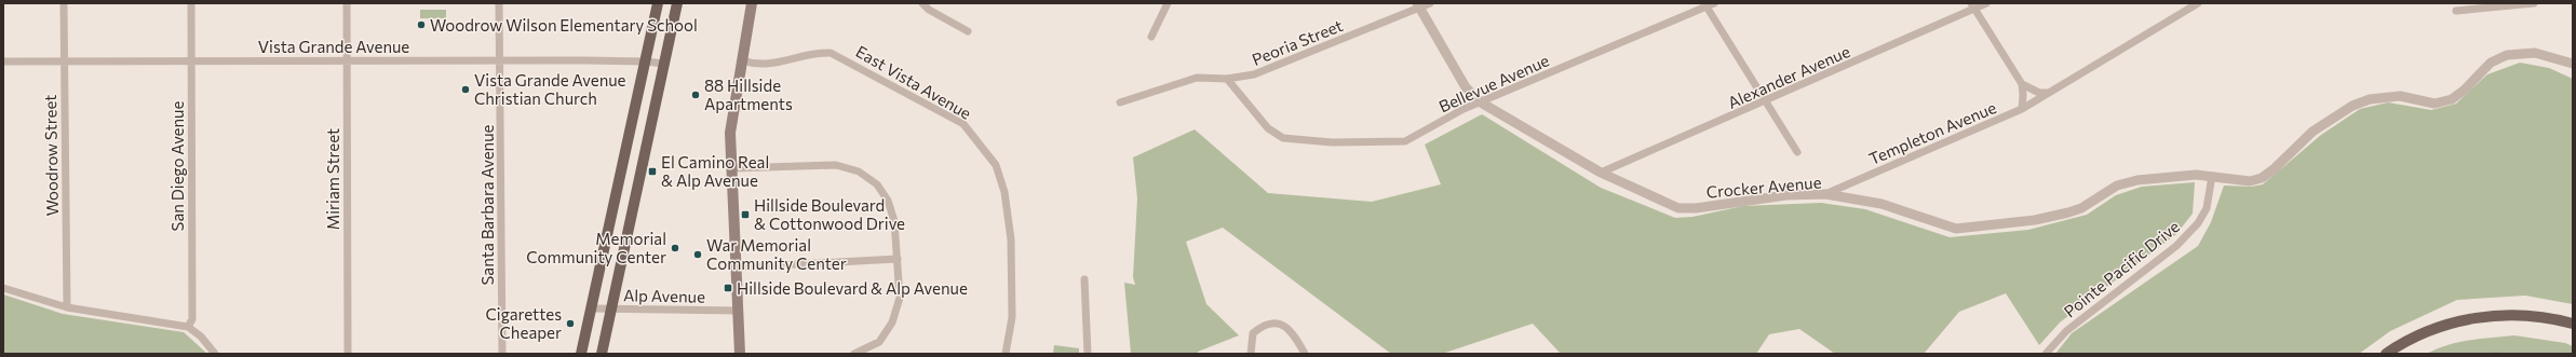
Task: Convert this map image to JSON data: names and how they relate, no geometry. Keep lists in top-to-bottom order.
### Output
{
  "streets": {
    "street": [
      "Peoria Street",
      "Vista Grande Avenue",
      "Alexander Avenue",
      "East Vista Avenue",
      "Bellevue Avenue",
      "Templeton Avenue",
      "Woodrow Street",
      "San Diego Avenue",
      "Miriam Street",
      "Crocker Avenue",
      "Santa Barbara Avenue",
      "Pointe Pacific Drive",
      "Alp Avenue"
    ]
  },
  "crossings": [
    ["Peoria Street", "Bellevue Avenue"],
    ["Peoria Street", "Crocker Avenue"],
    ["Vista Grande Avenue", "Woodrow Street"],
    ["Vista Grande Avenue", "San Diego Avenue"],
    ["Vista Grande Avenue", "Miriam Street"],
    ["Vista Grande Avenue", "Santa Barbara Avenue"],
    ["Alexander Avenue", "Crocker Avenue"],
    ["Bellevue Avenue", "Crocker Avenue"],
    ["Templeton Avenue", "Crocker Avenue"],
    ["Crocker Avenue", "Pointe Pacific Drive"]
  ],
  "places": {
    "other": [
      "Woodrow Wilson Elementary School",
      "Vista Grande Avenue Christian Church",
      "88 Hillside Apartments",
      "Memorial Community Center",
      "War Memorial Community Center",
      "Cigarettes Cheaper"
    ],
    "transit": ["El Camino Real & Alp Avenue", "Hillside Boulevard & Cottonwood Drive", "Hillside Boulevard & Alp Avenue"]
  }
}
